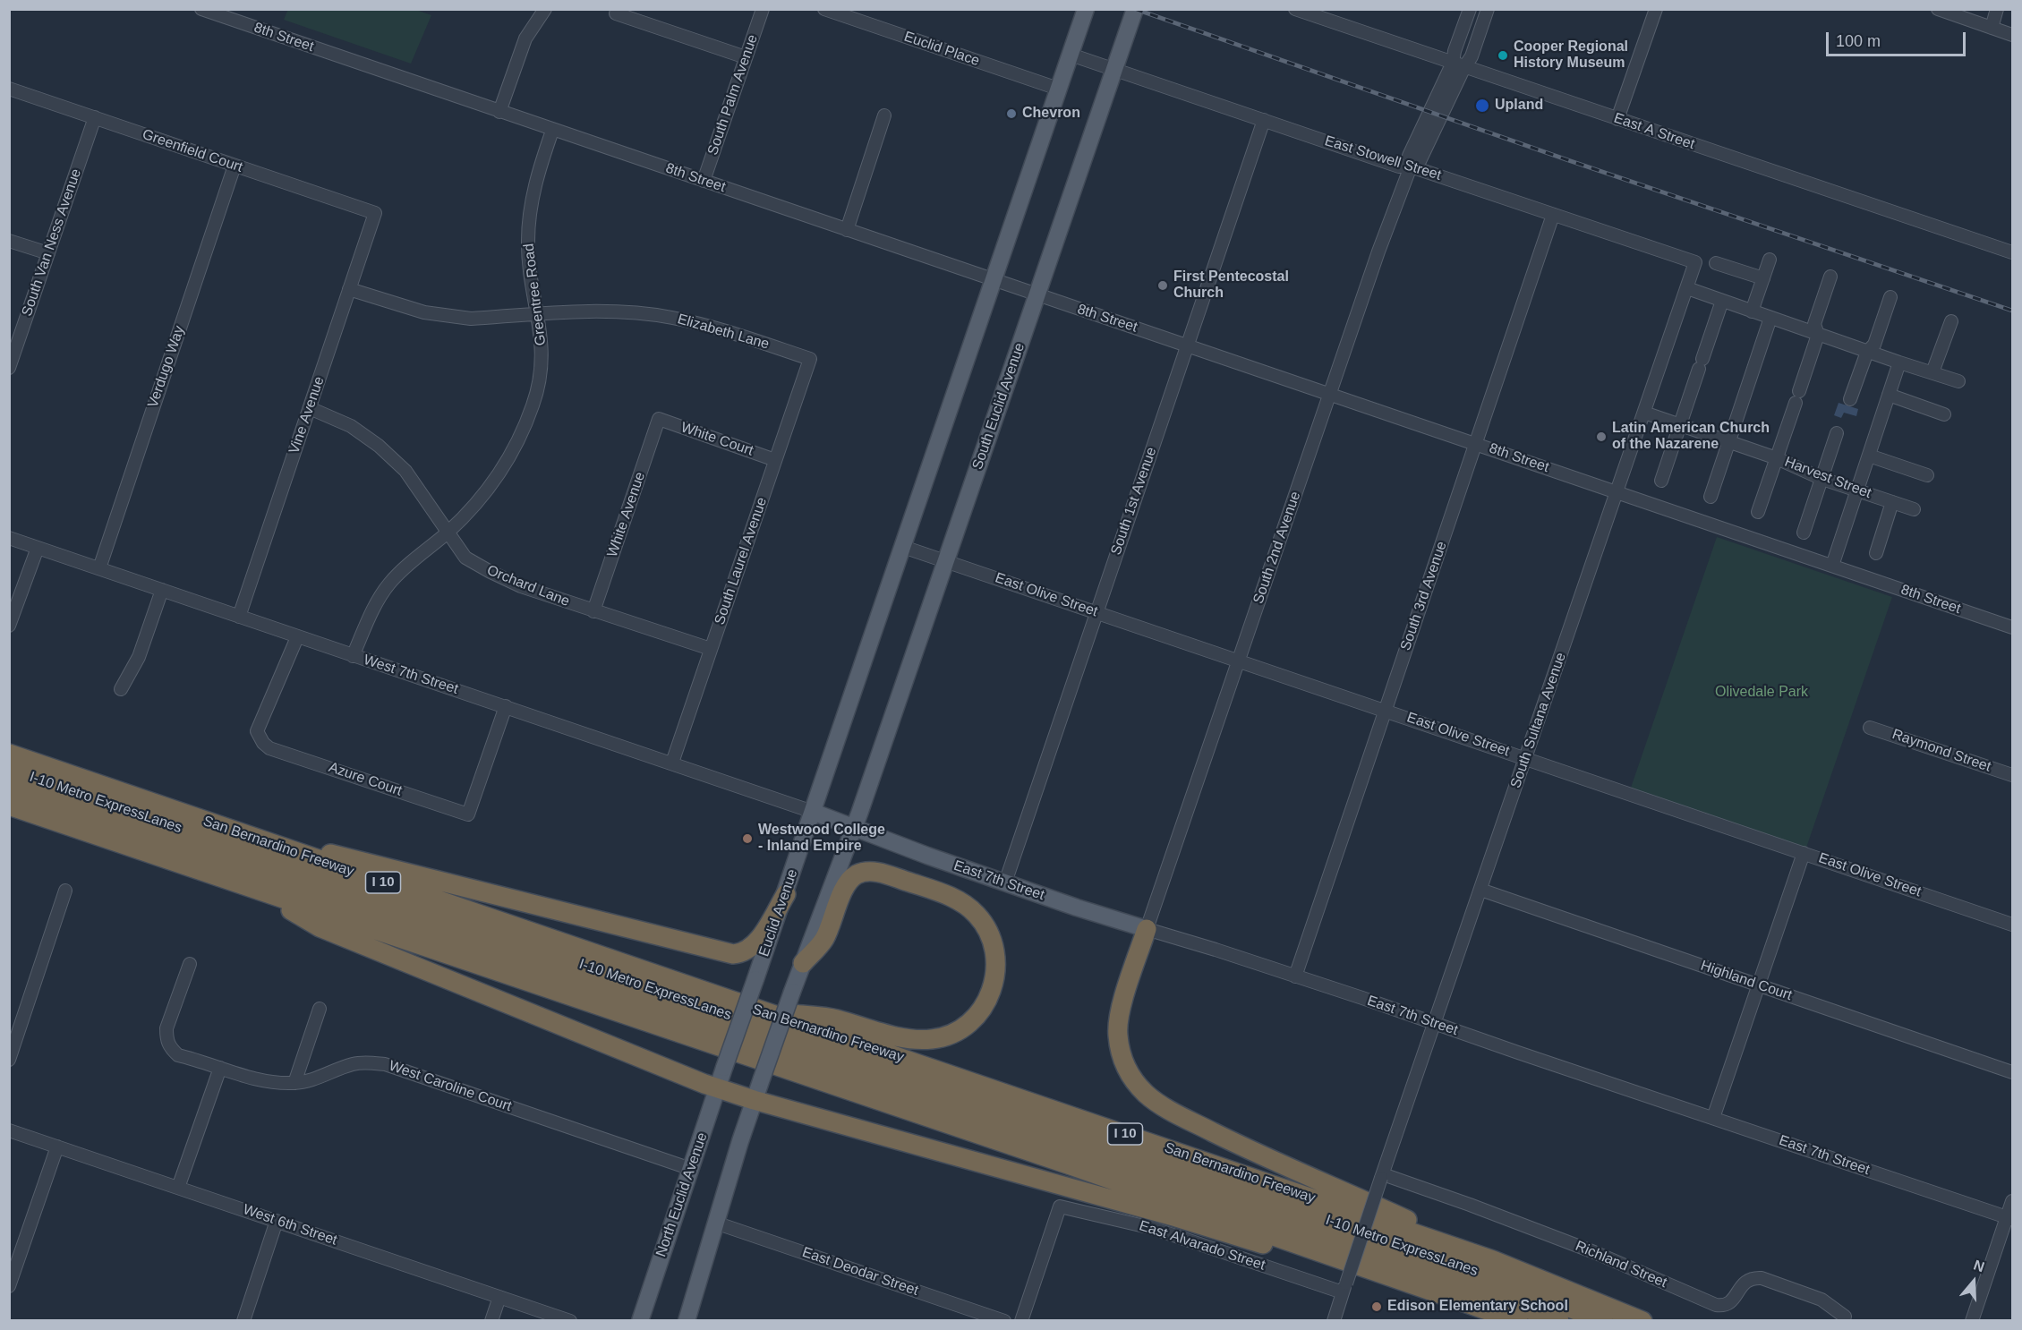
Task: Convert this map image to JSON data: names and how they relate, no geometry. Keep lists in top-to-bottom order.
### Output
{
  "streets": {
    "highway": ["I-10 Metro ExpressLanes", "San Bernardino Freeway", "I 10"],
    "main road": [
      "South Euclid Avenue",
      "East 7th Street",
      "Euclid Avenue",
      "North Euclid Avenue"
    ],
    "street": [
      "8th Street",
      "Euclid Place",
      "South Palm Avenue",
      "East A Street",
      "Greenfield Court",
      "East Stowell Street",
      "South Van Ness Avenue",
      "Greentree Road",
      "Elizabeth Lane",
      "Verdugo Way",
      "Vine Avenue",
      "White Court",
      "Harvest Street",
      "South 1st Avenue",
      "White Avenue",
      "South 2nd Avenue",
      "South Laurel Avenue",
      "Orchard Lane",
      "East Olive Street",
      "South 3rd Avenue",
      "West 7th Street",
      "South Sultana Avenue",
      "Raymond Street",
      "Azure Court",
      "Highland Court",
      "West Caroline Court",
      "West 6th Street",
      "East Alvarado Street",
      "Richland Street",
      "East Deodar Street"
    ]
  },
  "crossings": [
    ["8th Street", "South Palm Avenue"],
    ["8th Street", "Greentree Road"],
    ["8th Street", "South Euclid Avenue"],
    ["8th Street", "South 1st Avenue"],
    ["8th Street", "South 2nd Avenue"],
    ["8th Street", "South 3rd Avenue"],
    ["8th Street", "South Sultana Avenue"],
    ["East A Street", "South 2nd Avenue"],
    ["Greenfield Court", "South Van Ness Avenue"],
    ["Greenfield Court", "Verdugo Way"],
    ["Greenfield Court", "Vine Avenue"],
    ["East Stowell Street", "South Euclid Avenue"],
    ["East Stowell Street", "South 1st Avenue"],
    ["East Stowell Street", "South 2nd Avenue"],
    ["East Stowell Street", "South 3rd Avenue"],
    ["East Stowell Street", "South Sultana Avenue"],
    ["Greentree Road", "Elizabeth Lane"],
    ["Greentree Road", "Orchard Lane"],
    ["Greentree Road", "West 7th Street"],
    ["Elizabeth Lane", "Vine Avenue"],
    ["Elizabeth Lane", "South Laurel Avenue"],
    ["Verdugo Way", "West 7th Street"],
    ["South Euclid Avenue", "East Olive Street"],
    ["South Euclid Avenue", "East 7th Street"],
    ["Vine Avenue", "Orchard Lane"],
    ["Vine Avenue", "West 7th Street"],
    ["White Court", "White Avenue"],
    ["White Court", "South Laurel Avenue"],
    ["Harvest Street", "South Sultana Avenue"],
    ["South 1st Avenue", "East Olive Street"],
    ["South 1st Avenue", "East 7th Street"],
    ["White Avenue", "Orchard Lane"],
    ["South 2nd Avenue", "East Olive Street"],
    ["South 2nd Avenue", "East 7th Street"],
    ["South Laurel Avenue", "Orchard Lane"],
    ["South Laurel Avenue", "West 7th Street"],
    ["East Olive Street", "South 3rd Avenue"],
    ["East Olive Street", "South Sultana Avenue"],
    ["East Olive Street", "Euclid Avenue"],
    ["South 3rd Avenue", "East 7th Street"],
    ["West 7th Street", "Azure Court"],
    ["West 7th Street", "East 7th Street"],
    ["West 7th Street", "Euclid Avenue"],
    ["South Sultana Avenue", "East 7th Street"],
    ["South Sultana Avenue", "Highland Court"],
    ["South Sultana Avenue", "East Alvarado Street"],
    ["South Sultana Avenue", "Richland Street"],
    ["East 7th Street", "Euclid Avenue"],
    ["Euclid Avenue", "North Euclid Avenue"],
    ["West Caroline Court", "North Euclid Avenue"]
  ],
  "parks": ["Olivedale Park"],
  "places": [
    "Cooper Regional History Museum",
    "Upland",
    "Chevron",
    "First Pentecostal Church",
    "Latin American Church of the Nazarene",
    "Westwood College - Inland Empire",
    "Edison Elementary School"
  ],
  "scale_bar": "100 m",
  "north": "top"
}
